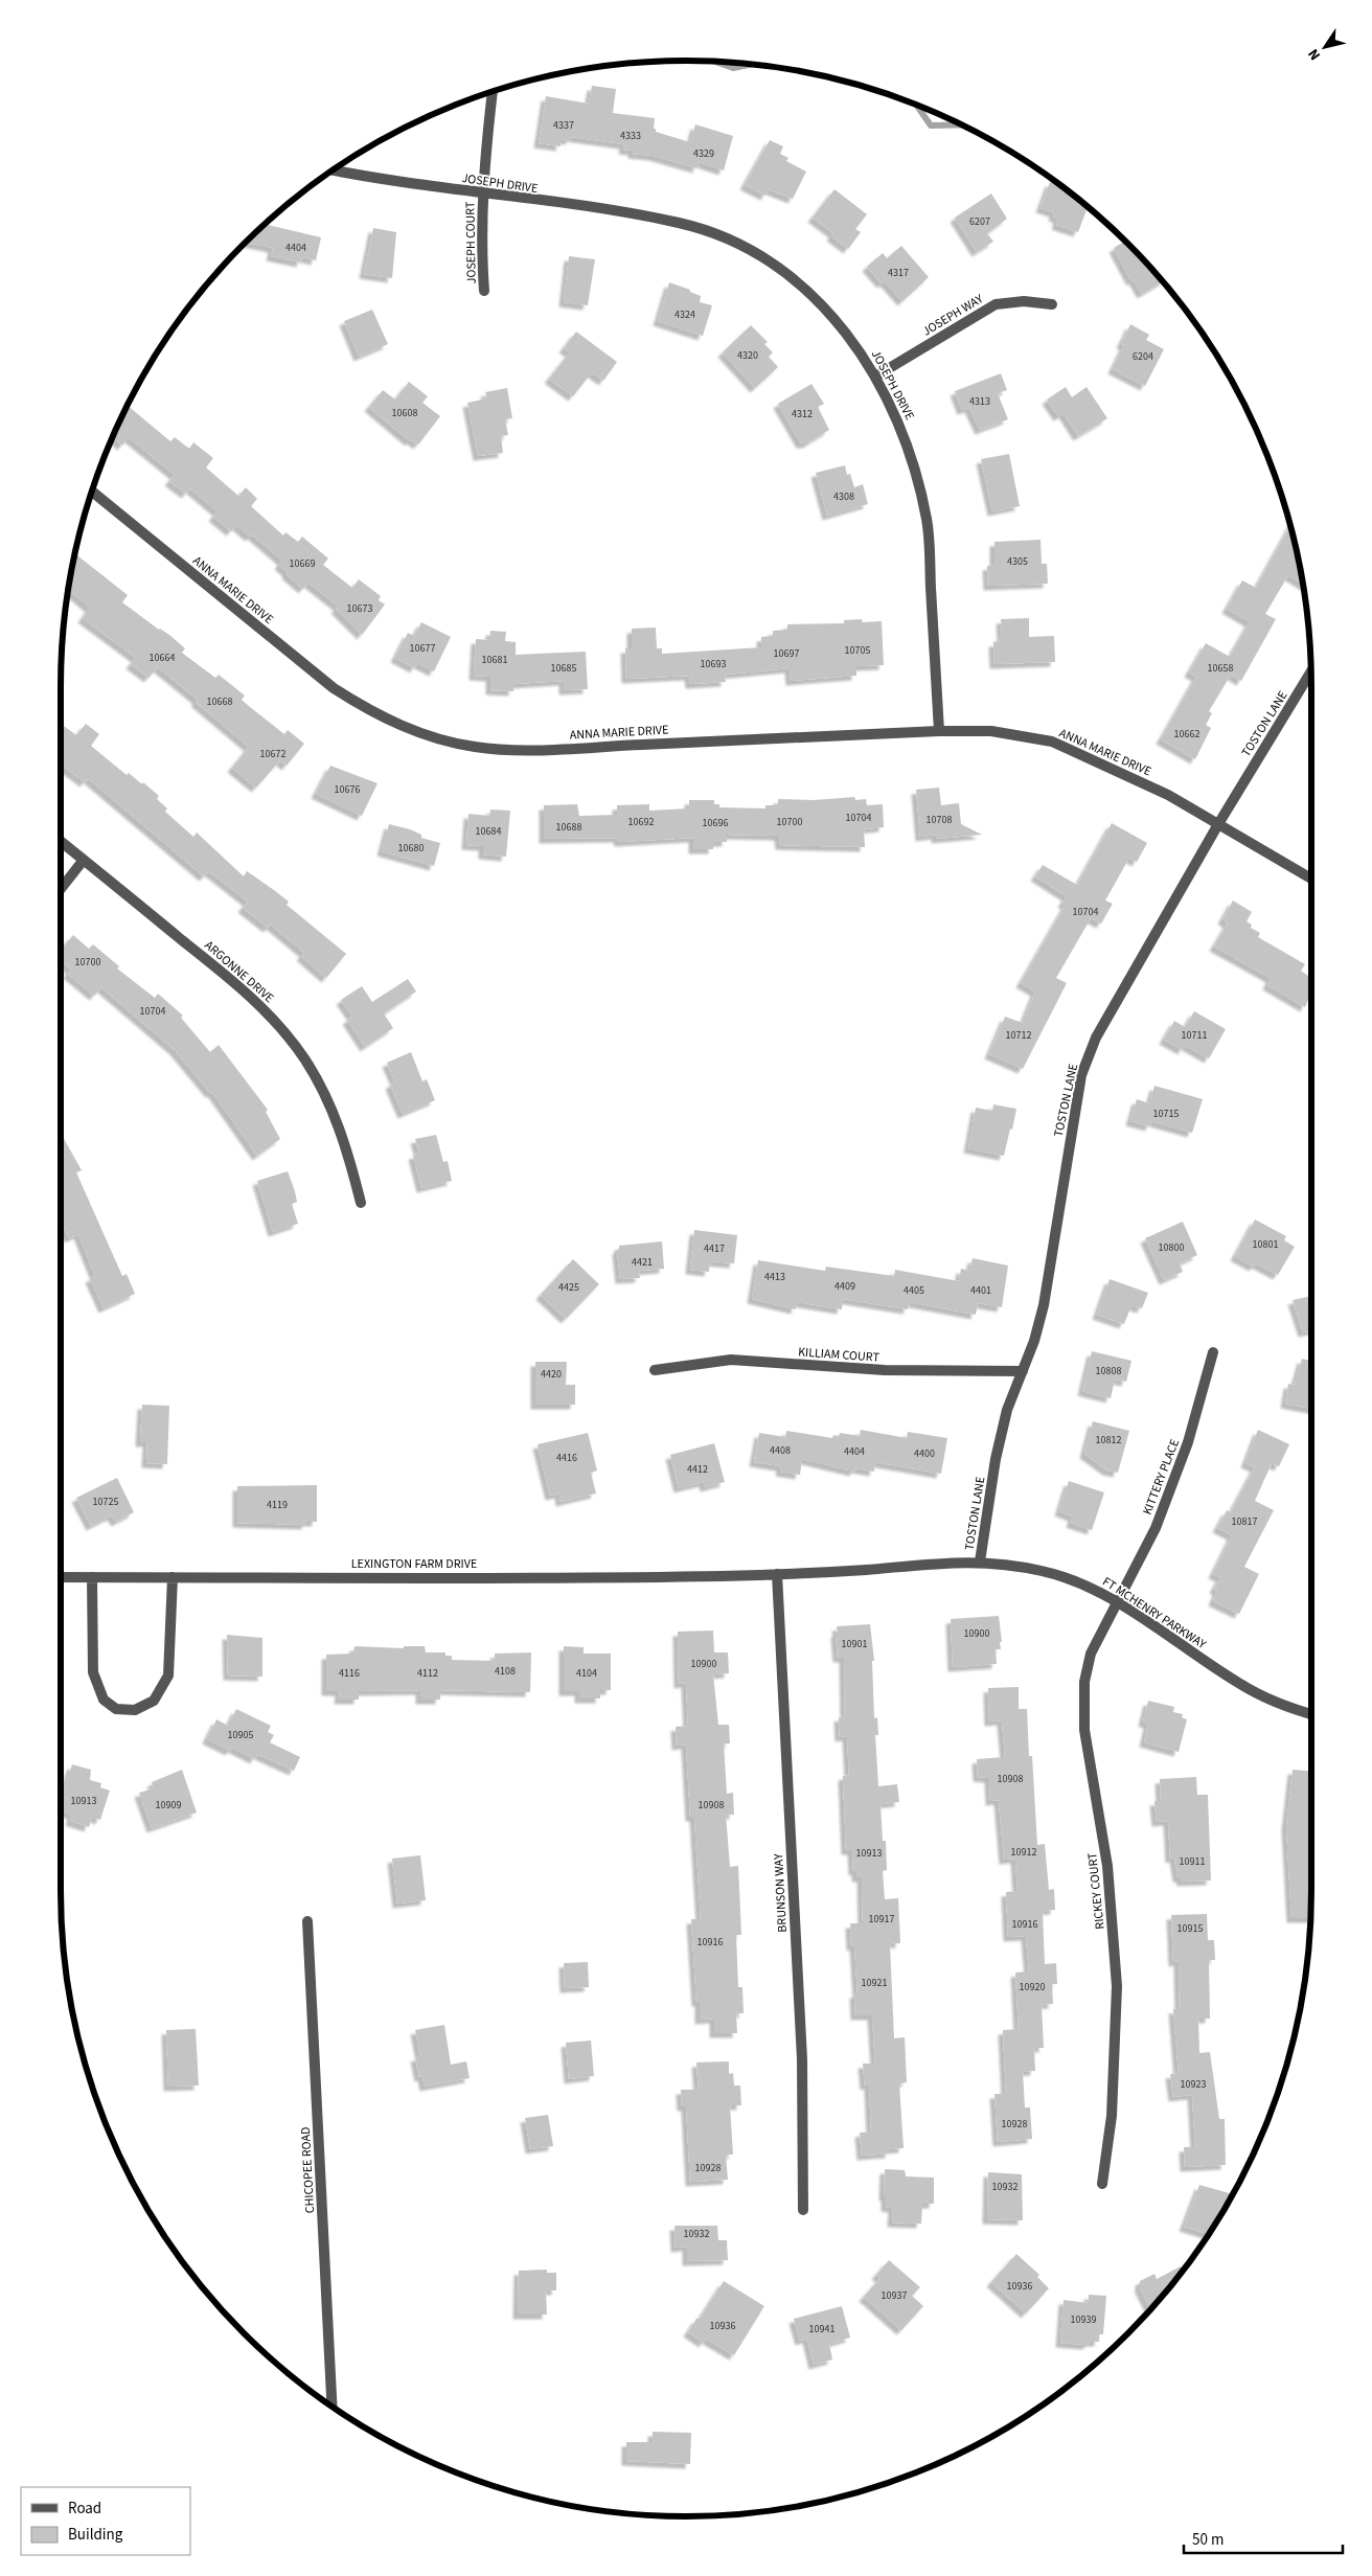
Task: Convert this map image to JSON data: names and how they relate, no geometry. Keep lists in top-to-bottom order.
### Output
{
  "streets": {
    "street": [
      "JOSEPH DRIVE",
      "JOSEPH COURT",
      "JOSEPH WAY",
      "ANNA MARIE DRIVE",
      "TOSTON LANE",
      "ARGONNE DRIVE",
      "KILLIAM COURT",
      "KITTERY PLACE",
      "LEXINGTON FARM DRIVE",
      "FT MCHENRY PARKWAY",
      "RICKEY COURT",
      "BRUNSON WAY",
      "CHICOPEE ROAD"
    ]
  },
  "crossings": [
    ["JOSEPH DRIVE", "JOSEPH COURT"],
    ["JOSEPH DRIVE", "JOSEPH WAY"],
    ["JOSEPH DRIVE", "ANNA MARIE DRIVE"],
    ["ANNA MARIE DRIVE", "TOSTON LANE"],
    ["TOSTON LANE", "KILLIAM COURT"],
    ["TOSTON LANE", "FT MCHENRY PARKWAY"],
    ["KITTERY PLACE", "FT MCHENRY PARKWAY"],
    ["KITTERY PLACE", "RICKEY COURT"],
    ["LEXINGTON FARM DRIVE", "FT MCHENRY PARKWAY"],
    ["LEXINGTON FARM DRIVE", "BRUNSON WAY"],
    ["FT MCHENRY PARKWAY", "RICKEY COURT"],
    ["FT MCHENRY PARKWAY", "BRUNSON WAY"]
  ],
  "house_numbers": [
    "4337",
    "4333",
    "4329",
    "6207",
    "4404",
    "4317",
    "4324",
    "4320",
    "6204",
    "4313",
    "10608",
    "4312",
    "4308",
    "4305",
    "10669",
    "10673",
    "10677",
    "10705",
    "10697",
    "10664",
    "10681",
    "10693",
    "10685",
    "10658",
    "10668",
    "10662",
    "10672",
    "10676",
    "10704",
    "10708",
    "10692",
    "10700",
    "10696",
    "10688",
    "10684",
    "10680",
    "10704",
    "10700",
    "10704",
    "10712",
    "10711",
    "10715",
    "10801",
    "10800",
    "4417",
    "4421",
    "4413",
    "4409",
    "4425",
    "4405",
    "4401",
    "10808",
    "4420",
    "10812",
    "4408",
    "4404",
    "4400",
    "4416",
    "4412",
    "10725",
    "4119",
    "10817",
    "10900",
    "10901",
    "10900",
    "4108",
    "4116",
    "4112",
    "4104",
    "10905",
    "10908",
    "10913",
    "10909",
    "10908",
    "10912",
    "10913",
    "10911",
    "10917",
    "10916",
    "10915",
    "10916",
    "10921",
    "10920",
    "10923",
    "10928",
    "10928",
    "10932",
    "10932",
    "10936",
    "10937",
    "10939",
    "10936",
    "10941"
  ],
  "legend": ["Road", "Building"],
  "scale_bar": "50 m",
  "north": "bottom left"
}
